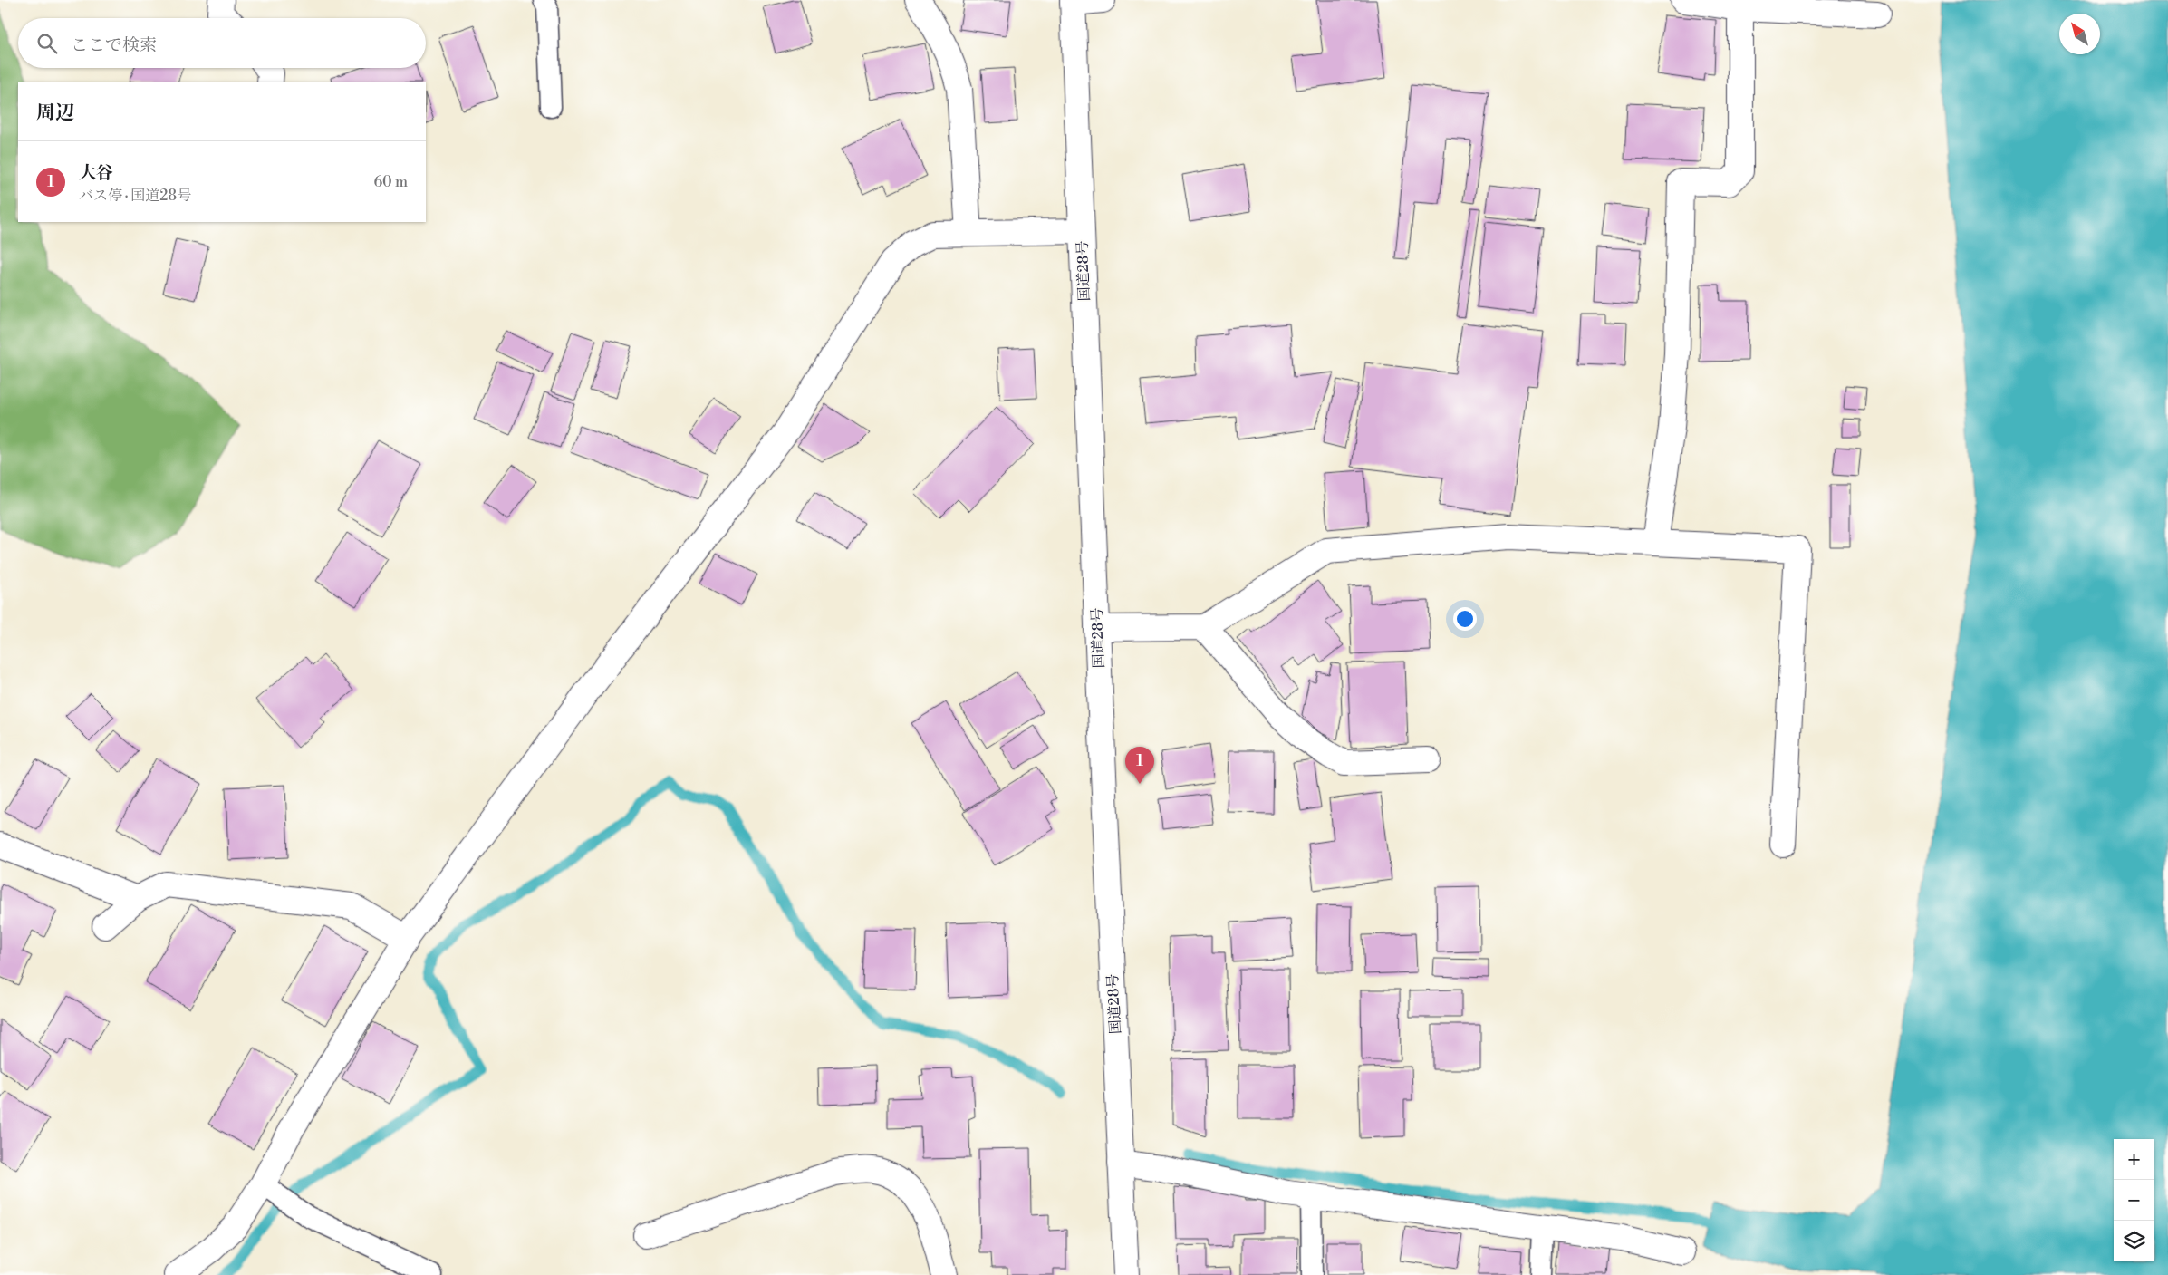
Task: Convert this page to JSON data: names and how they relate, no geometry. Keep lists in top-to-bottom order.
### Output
{
  "streets": {
    "main road": ["国道28号"]
  },
  "north": "top left",
  "page": {
    "search": "ここで検索",
    "heading": "周辺",
    "list": [
      {
        "mark": "1",
        "name": "大谷",
        "note": "バス停 · 国道28号",
        "value": "60 m"
      }
    ],
    "pins": "1",
    "map_buttons": ["+", "−"]
  }
}
